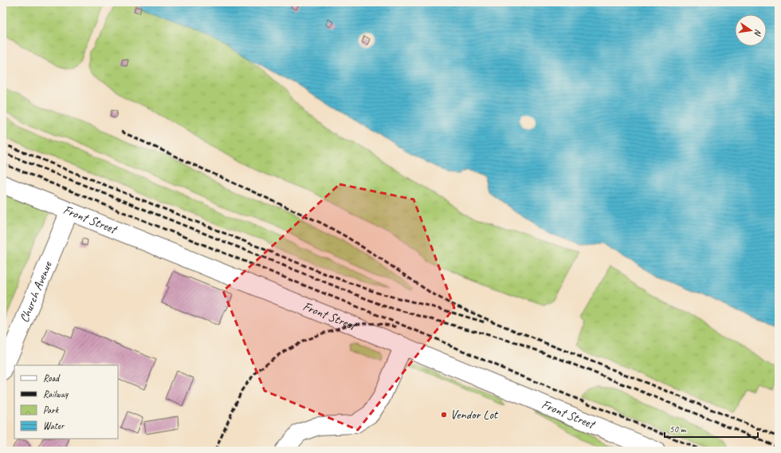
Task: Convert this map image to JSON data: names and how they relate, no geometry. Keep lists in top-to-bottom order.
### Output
{
  "streets": {
    "street": ["Front Street", "Church Avenue"]
  },
  "crossings": [
    ["Front Street", "Church Avenue"]
  ],
  "places": ["Vendor Lot"],
  "legend": [
    "Road",
    "Railway",
    "Park",
    "Water"
  ],
  "scale_bar": "50 m",
  "north": "right"
}
